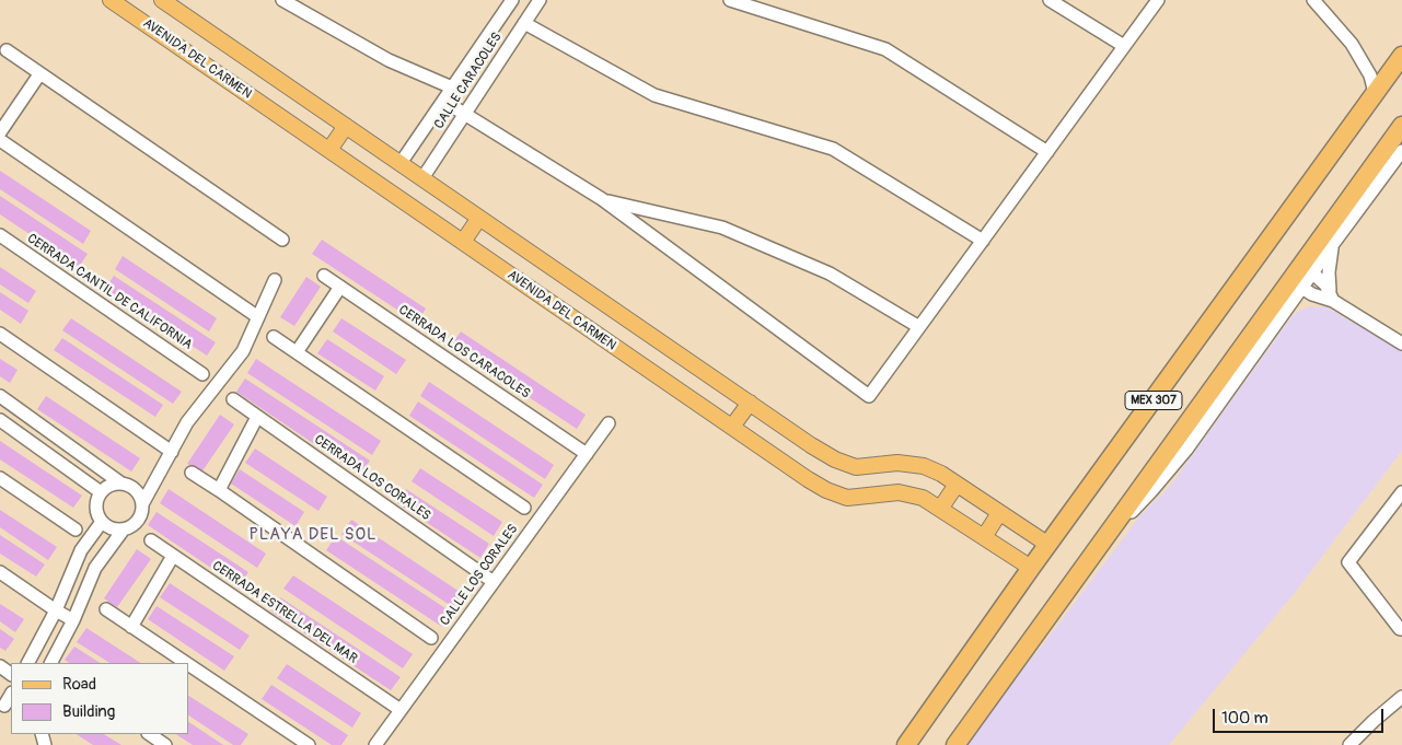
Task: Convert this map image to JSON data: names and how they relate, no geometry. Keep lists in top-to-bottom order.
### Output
{
  "streets": {
    "highway": ["MEX 307"],
    "main road": ["AVENIDA DEL CARMEN"],
    "street": [
      "CALLE CARACOLES",
      "CERRADA CANTIL DE CALIFORNIA",
      "CERRADA LOS CARACOLES",
      "CERRADA LOS CORALES",
      "CALLE LOS CORALES",
      "CERRADA ESTRELLA DEL MAR"
    ]
  },
  "crossings": [
    ["AVENIDA DEL CARMEN", "CALLE CARACOLES"],
    ["AVENIDA DEL CARMEN", "MEX 307"],
    ["CERRADA LOS CARACOLES", "CALLE LOS CORALES"],
    ["CERRADA LOS CORALES", "CALLE LOS CORALES"],
    ["CALLE LOS CORALES", "CERRADA ESTRELLA DEL MAR"]
  ],
  "districts": ["PLAYA DEL SOL"],
  "legend": ["Road", "Building"],
  "scale_bar": "100 m"
}
